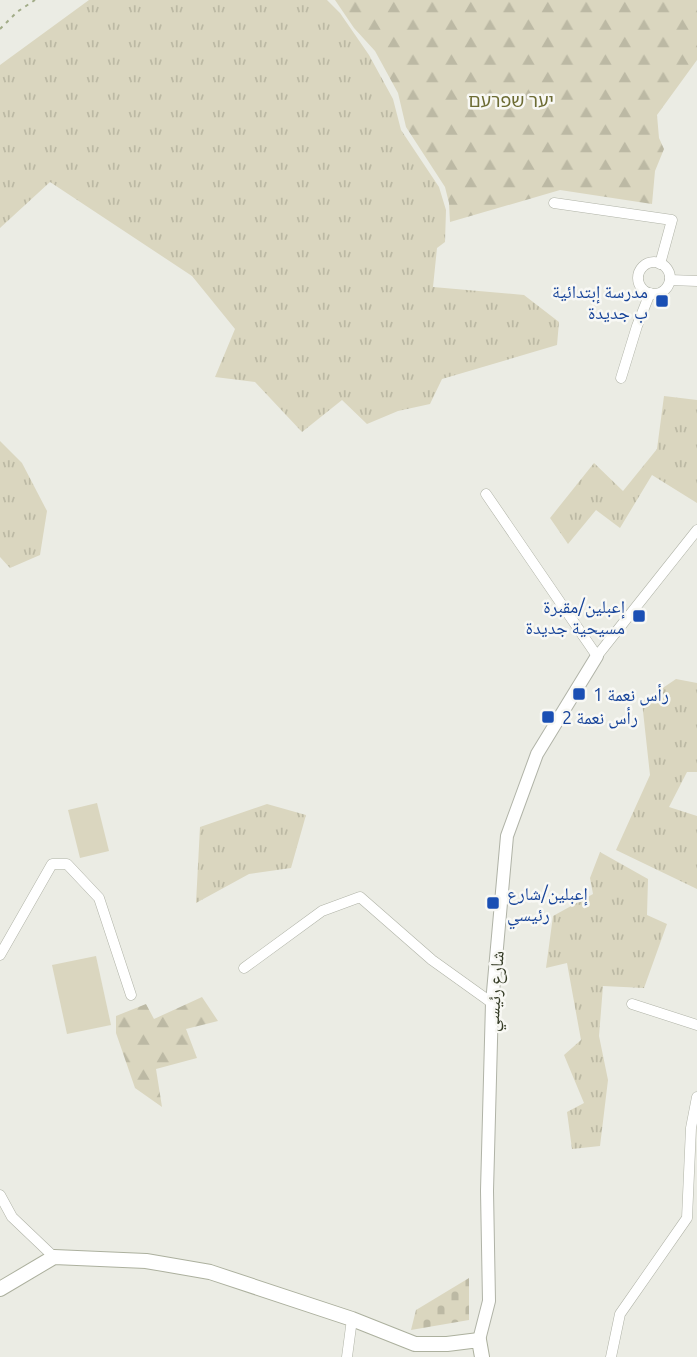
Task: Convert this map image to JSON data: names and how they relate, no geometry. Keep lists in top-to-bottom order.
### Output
{
  "streets": {
    "street": ["شارع رئيسي"]
  },
  "parks": ["יער שפרעם"],
  "places": {
    "transit": [
      "مدرسة إبتدائية ب جديدة",
      "إعبلين/مقبرة مسيحية جديدة",
      "رأس نعمة 1",
      "رأس نعمة 2",
      "إعبلين/شارع رئيسي"
    ]
  }
}
